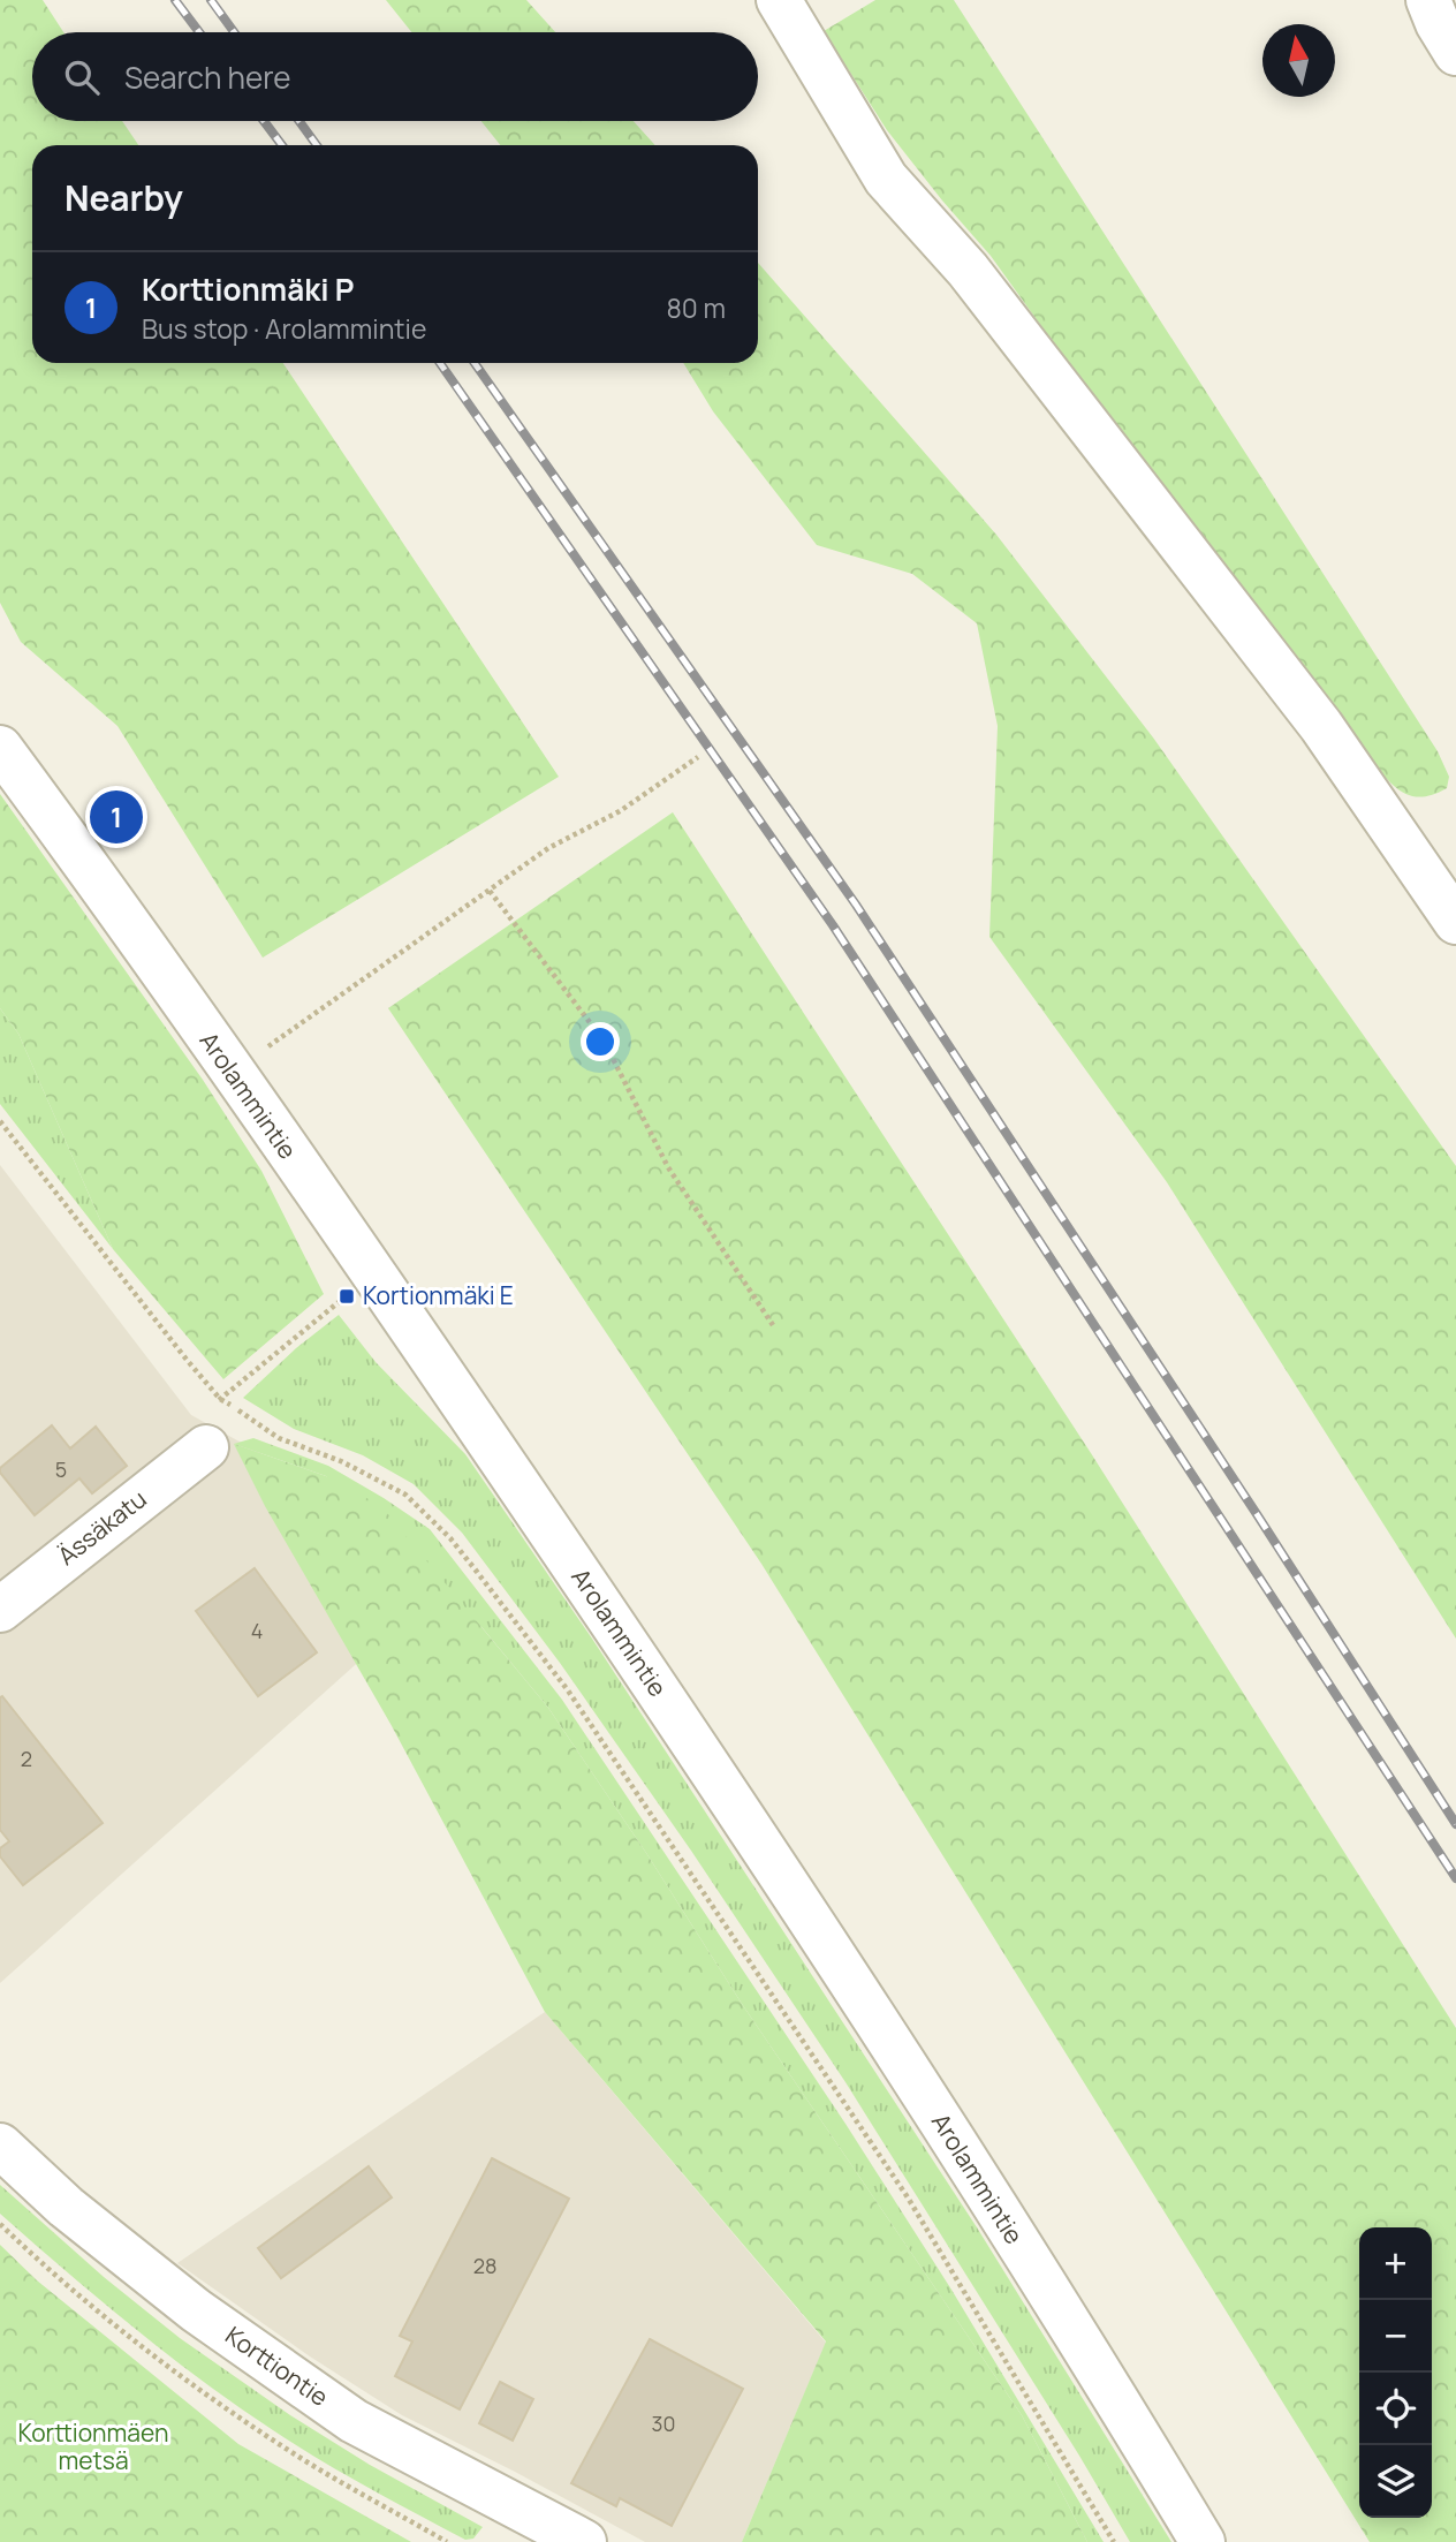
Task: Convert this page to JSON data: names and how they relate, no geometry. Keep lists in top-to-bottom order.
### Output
{
  "streets": {
    "street": ["Arolammintie", "Ässäkatu", "Korttiontie"]
  },
  "parks": ["Korttionmäen metsä"],
  "places": {
    "transit": ["Kortionmäki E"]
  },
  "house_numbers": [
    "5",
    "4",
    "2",
    "28",
    "30"
  ],
  "north": "top",
  "page": {
    "search": "Search here",
    "heading": "Nearby",
    "list": [
      {
        "mark": "1",
        "name": "Korttionmäki P",
        "note": "Bus stop · Arolammintie",
        "value": "80 m"
      }
    ],
    "pins": "1",
    "map_buttons": ["+", "−"]
  }
}
